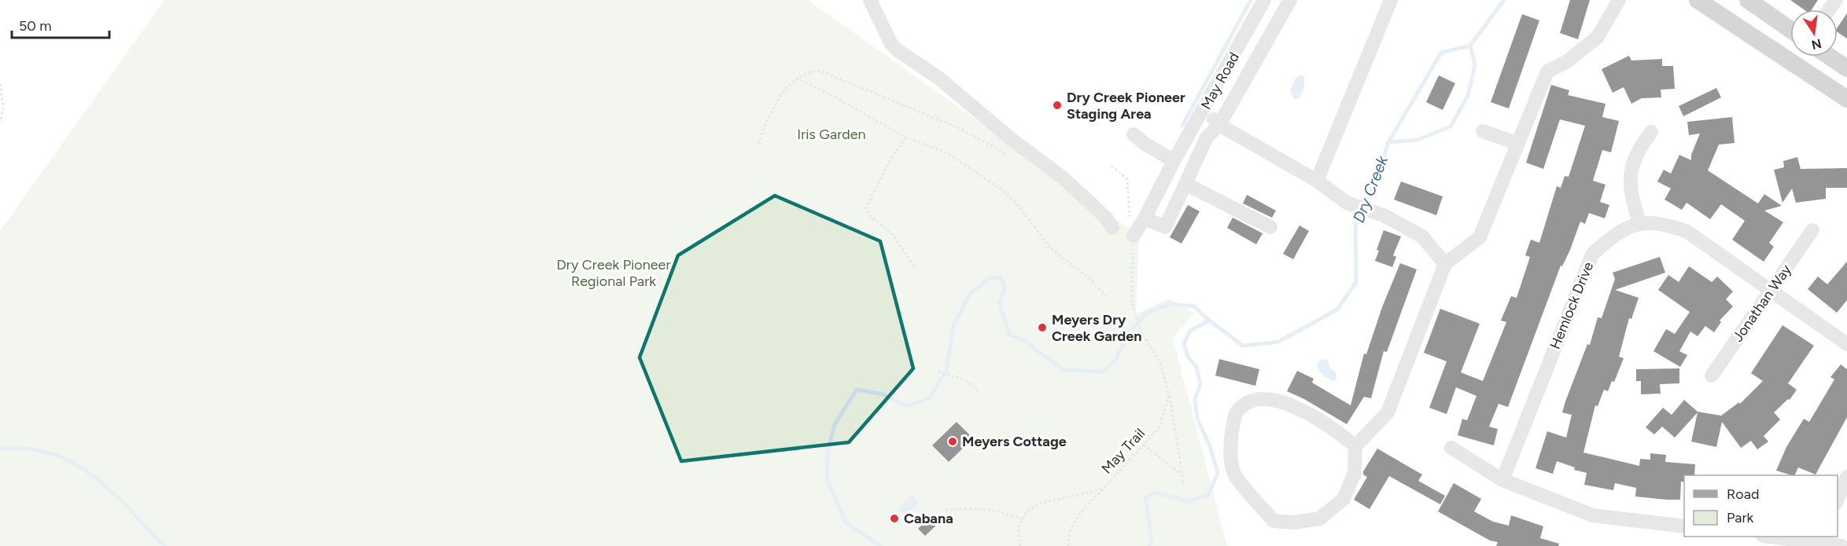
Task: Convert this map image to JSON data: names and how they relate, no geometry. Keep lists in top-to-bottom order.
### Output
{
  "streets": {
    "street": ["May Road", "Jonathan Way", "Hemlock Drive"],
    "path": ["May Trail"]
  },
  "crossings": [
    ["Jonathan Way", "Hemlock Drive"]
  ],
  "water": ["Dry Creek"],
  "parks": ["Iris Garden", "Dry Creek Pioneer Regional Park"],
  "places": [
    "Dry Creek Pioneer Staging Area",
    "Meyers Dry Creek Garden",
    "Meyers Cottage",
    "Cabana"
  ],
  "legend": ["Road", "Park"],
  "scale_bar": "50 m",
  "north": "bottom"
}
